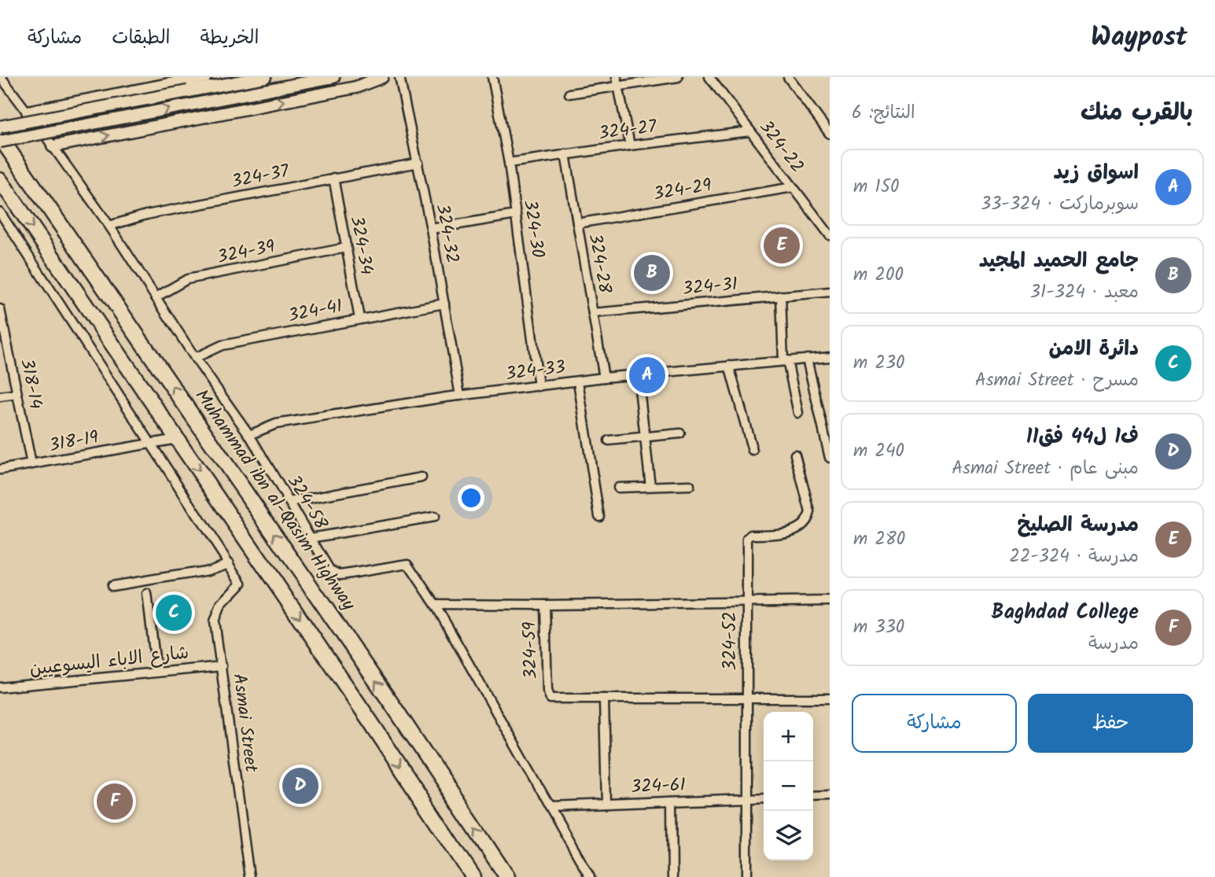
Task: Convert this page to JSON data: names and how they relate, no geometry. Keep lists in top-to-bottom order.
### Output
{
  "streets": {
    "highway": ["Muhammad ibn al-Qasim Highway"],
    "street": [
      "324-27",
      "324-22",
      "324-37",
      "324-29",
      "324-30",
      "324-32",
      "324-34",
      "324-39",
      "324-28",
      "324-31",
      "324-41",
      "324-33",
      "318-14",
      "318-19",
      "324-58",
      "324-52",
      "324-59",
      "شارع الاباء اليسوعيين",
      "Asmai Street",
      "324-61"
    ]
  },
  "crossings": [
    ["324-27", "324-22"],
    ["324-27", "324-30"],
    ["324-27", "324-28"],
    ["324-22", "324-29"],
    ["324-37", "324-32"],
    ["324-37", "324-34"],
    ["324-37", "324-58"],
    ["324-29", "324-28"],
    ["324-30", "324-33"],
    ["324-32", "324-41"],
    ["324-32", "324-33"],
    ["324-34", "324-39"],
    ["324-34", "324-41"],
    ["324-39", "324-58"],
    ["324-28", "324-31"],
    ["324-28", "324-33"],
    ["324-41", "324-58"],
    ["324-33", "324-58"],
    ["318-14", "318-19"],
    ["324-58", "324-61"],
    ["324-52", "324-59"],
    ["324-52", "324-61"],
    ["شارع الاباء اليسوعيين", "Asmai Street"]
  ],
  "page": {
    "header": "Waypost",
    "nav": ["الخريطة", "الطبقات", "مشاركة"],
    "heading": ["بالقرب منك", "النتائج: 6"],
    "list": [
      {
        "mark": "A",
        "name": "اسواق زيد",
        "note": "سوبرماركت · 324-33",
        "value": "150 m"
      },
      {
        "mark": "B",
        "name": "جامع الحميد المجيد",
        "note": "معبد · 324-31",
        "value": "200 m"
      },
      {
        "mark": "C",
        "name": "دائرة الامن",
        "note": "مسرح · Asmai Street",
        "value": "230 m"
      },
      {
        "mark": "D",
        "name": "ف1 ل44 فق11",
        "note": "مبنى عام · Asmai Street",
        "value": "240 m"
      },
      {
        "mark": "E",
        "name": "مدرسة الصليخ",
        "note": "مدرسة · 324-22",
        "value": "280 m"
      },
      {
        "mark": "F",
        "name": "Baghdad College",
        "note": "مدرسة",
        "value": "330 m"
      }
    ],
    "pins": [
      "E",
      "B",
      "A",
      "C",
      "D",
      "F"
    ],
    "buttons": ["حفظ", "مشاركة"],
    "map_buttons": ["+", "−"]
  }
}
